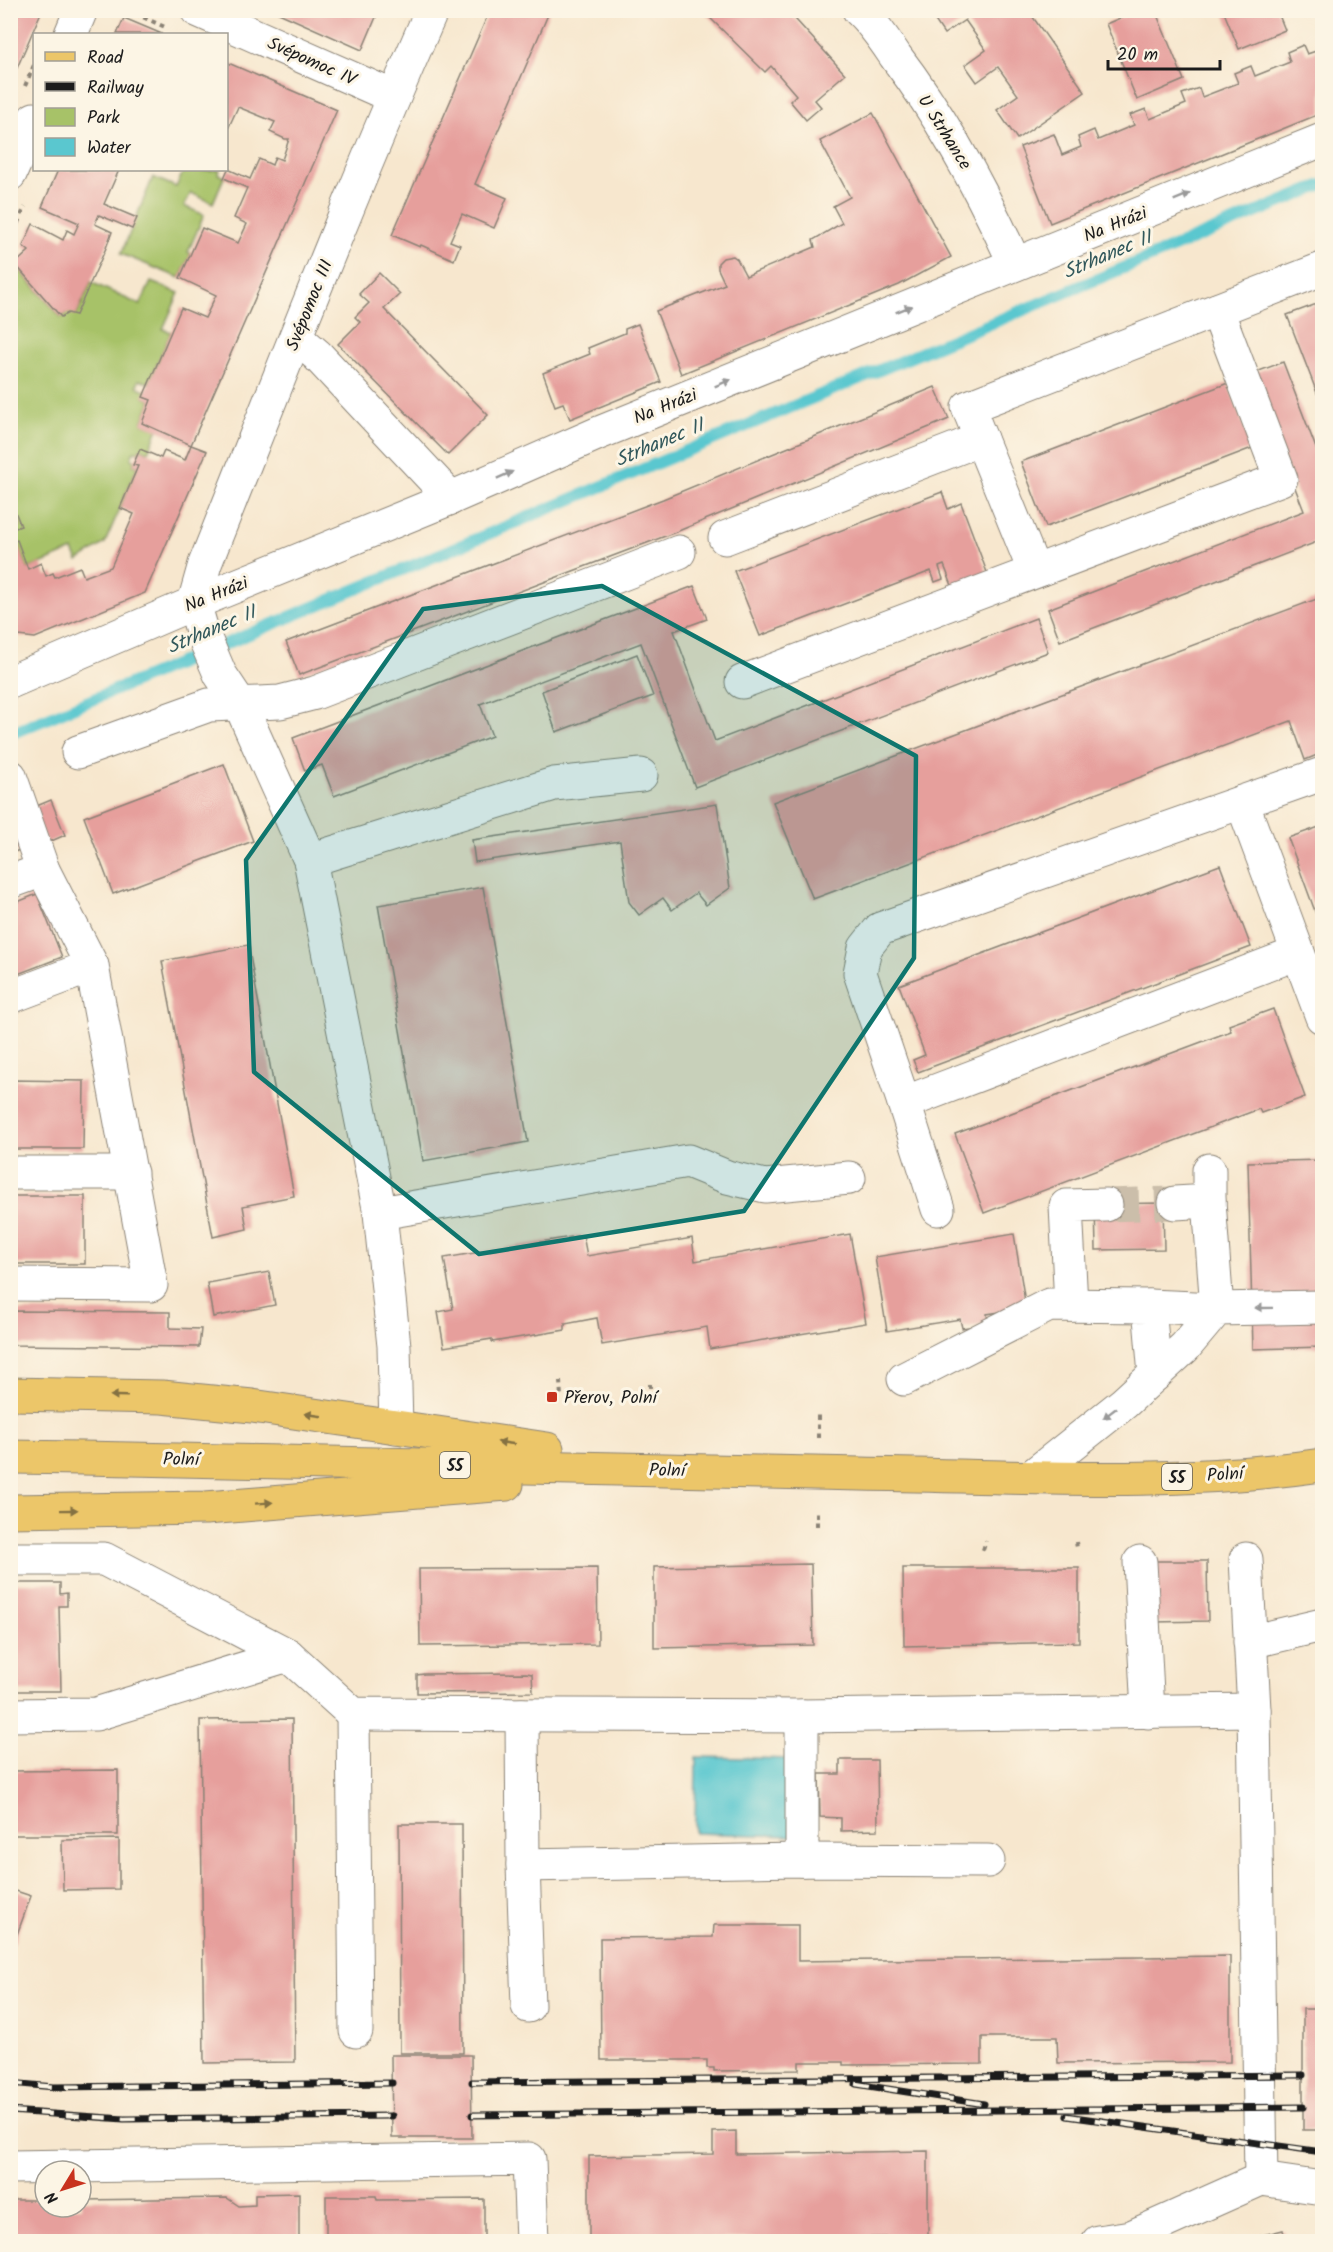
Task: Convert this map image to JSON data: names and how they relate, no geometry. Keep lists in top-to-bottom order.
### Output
{
  "streets": {
    "main road": ["Polní", "55"],
    "street": [
      "Svépomoc IV",
      "U Strhance",
      "Na Hrázi",
      "Svépomoc III"
    ]
  },
  "crossings": [
    ["Svépomoc IV", "Svépomoc III"],
    ["U Strhance", "Na Hrázi"],
    ["Na Hrázi", "Svépomoc III"]
  ],
  "water": ["Strhanec II"],
  "places": {
    "transit": ["Přerov, Polní"]
  },
  "legend": [
    "Road",
    "Railway",
    "Park",
    "Water"
  ],
  "scale_bar": "20 m",
  "north": "bottom left"
}
